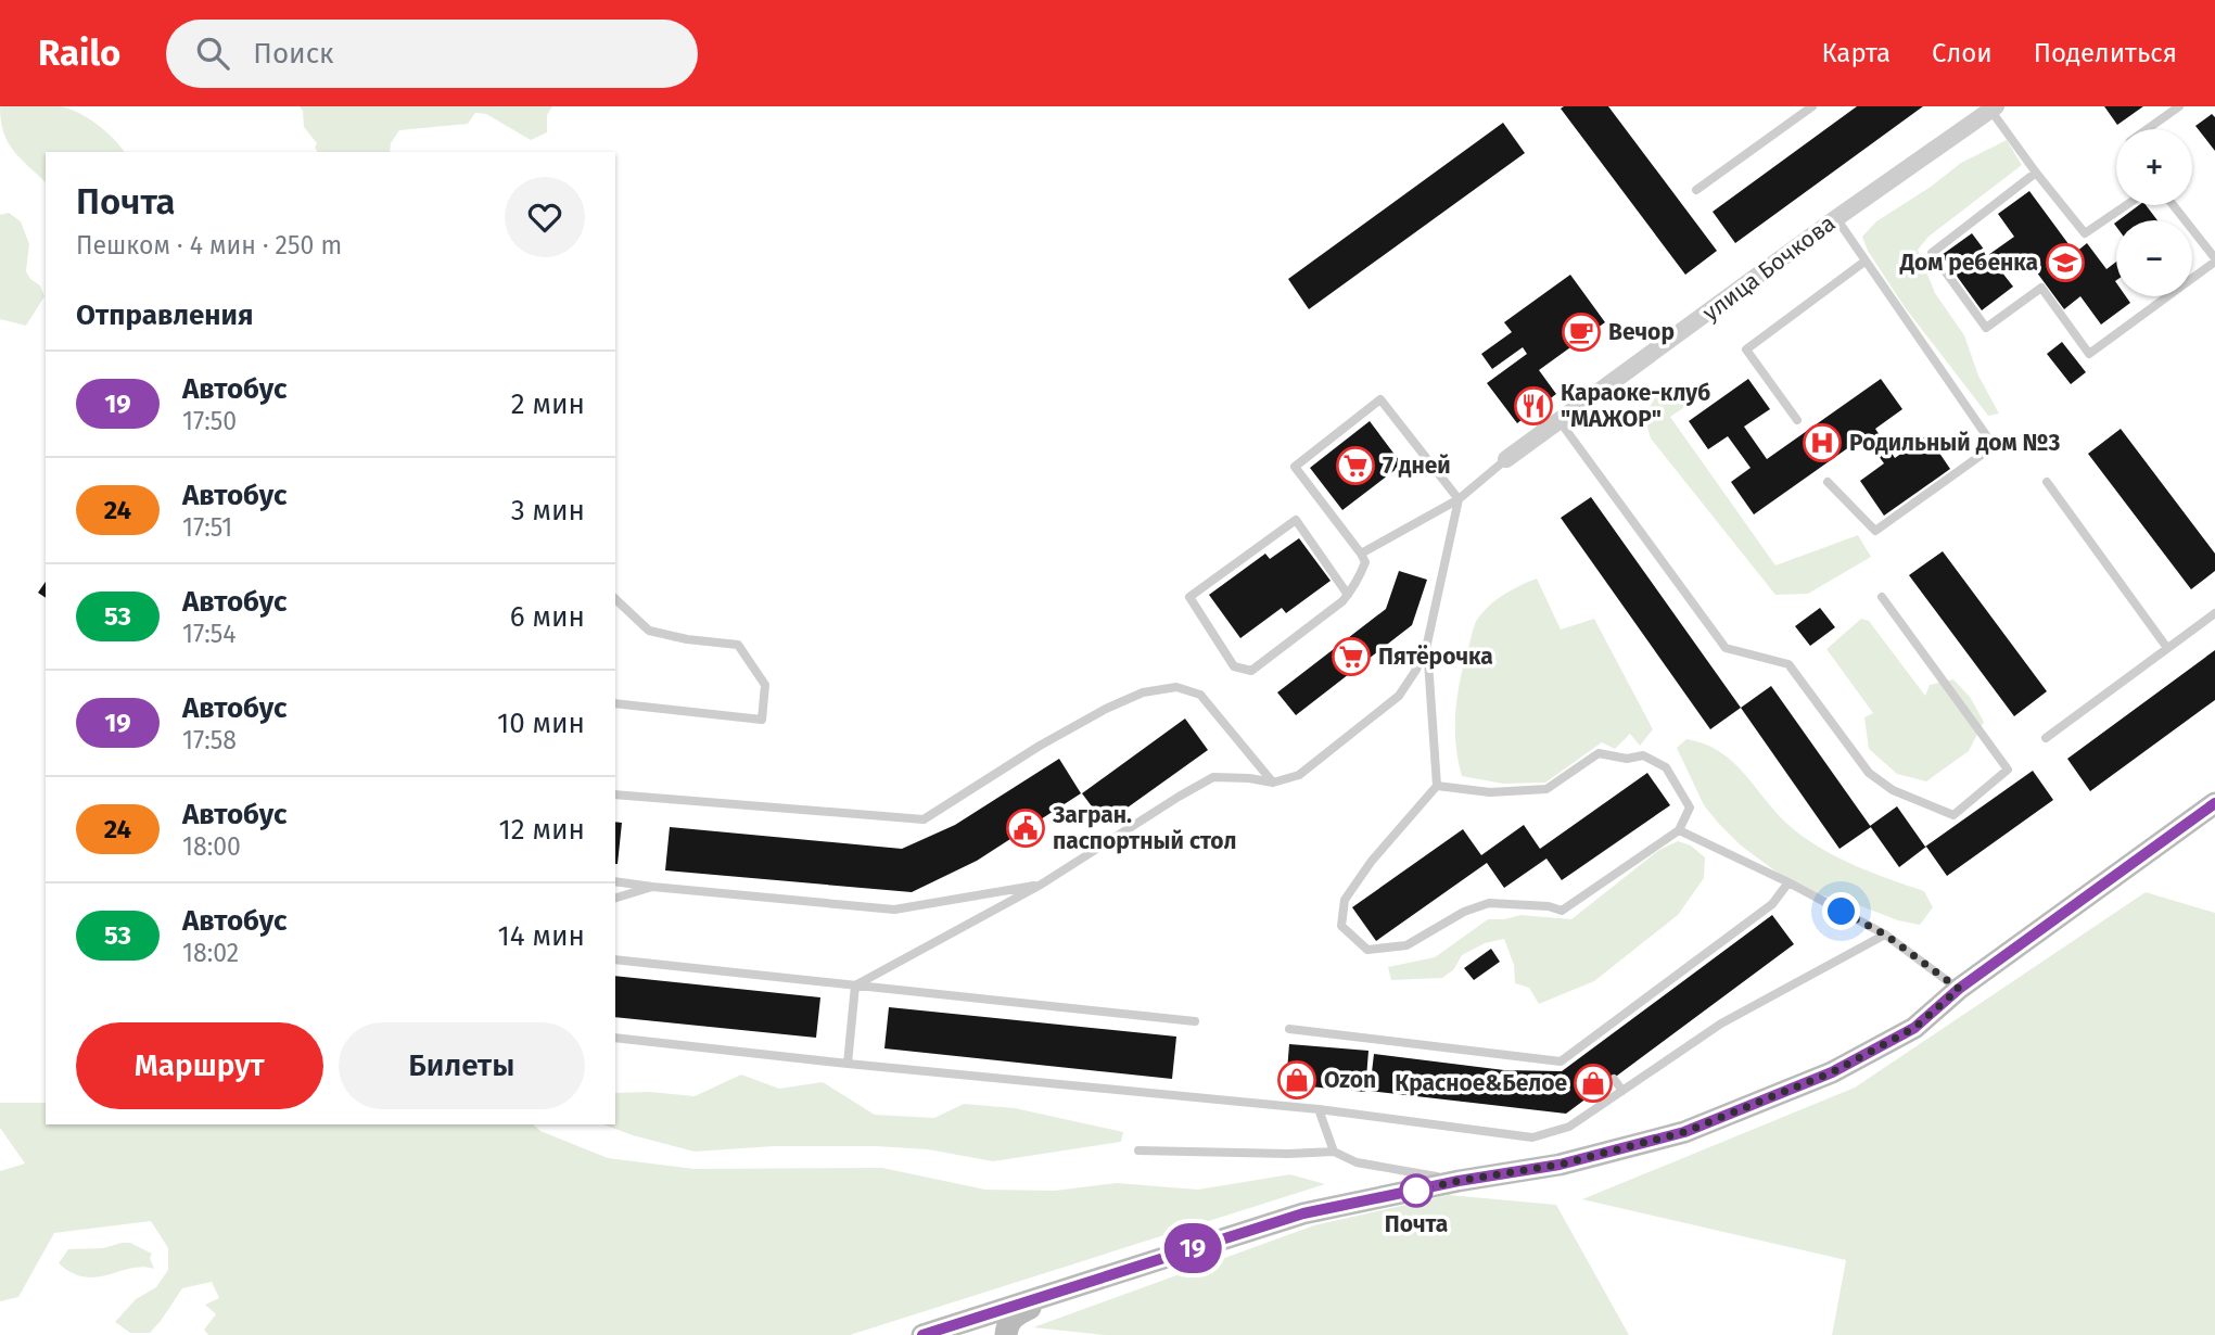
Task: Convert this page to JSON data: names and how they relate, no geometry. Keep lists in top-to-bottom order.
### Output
{
  "streets": {
    "street": ["улица Бочкова"]
  },
  "places": {
    "school or university": ["Дом ребенка"],
    "cafe": ["Вечор"],
    "restaurant": ["Караоке-клуб \"МАЖОР\""],
    "hospital": ["Родильный дом №3"],
    "supermarket": ["7 дней", "Пятёрочка"],
    "public building": ["Загран. паспортный стол"],
    "shop": ["Ozon", "Красное&Белое"],
    "other": ["Почта"]
  },
  "lines": ["bus line 19"],
  "page": {
    "header": "Railo",
    "search": "Поиск",
    "nav": ["Карта", "Слои", "Поделиться"],
    "on_map": "19",
    "map_buttons": ["+", "−"],
    "heading": [
      ["Почта", "Пешком · 4 мин · 250 m"],
      "Отправления"
    ],
    "list": [
      {
        "mark": "19",
        "name": "Автобус",
        "note": "17:50",
        "value": "2 мин"
      },
      {
        "mark": "24",
        "name": "Автобус",
        "note": "17:51",
        "value": "3 мин"
      },
      {
        "mark": "53",
        "name": "Автобус",
        "note": "17:54",
        "value": "6 мин"
      },
      {
        "mark": "19",
        "name": "Автобус",
        "note": "17:58",
        "value": "10 мин"
      },
      {
        "mark": "24",
        "name": "Автобус",
        "note": "18:00",
        "value": "12 мин"
      },
      {
        "mark": "53",
        "name": "Автобус",
        "note": "18:02",
        "value": "14 мин"
      }
    ],
    "buttons": ["Маршрут", "Билеты"]
  }
}
